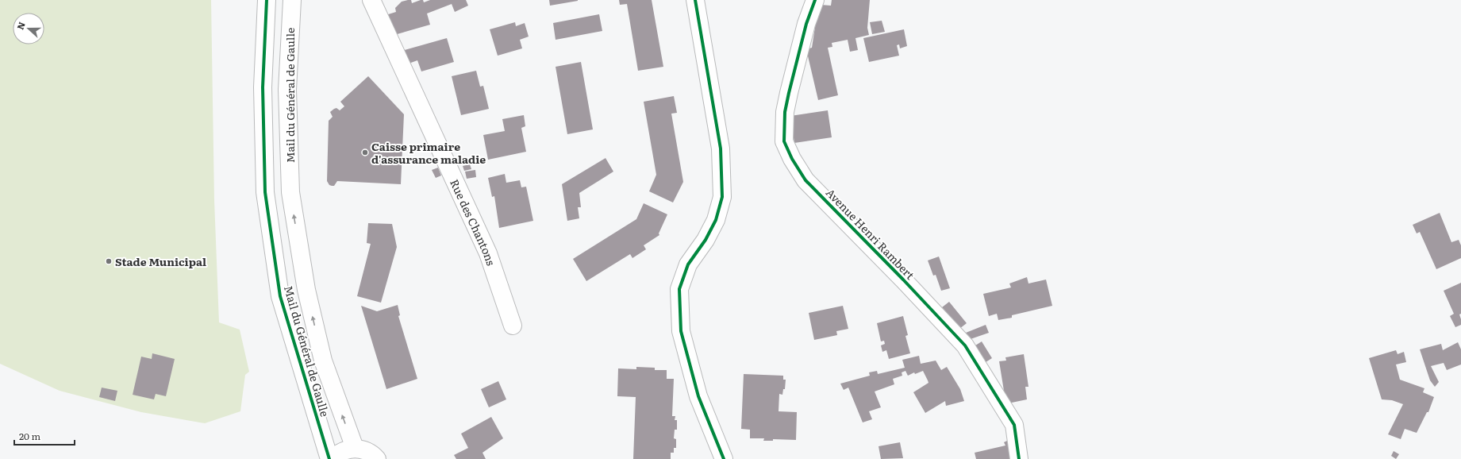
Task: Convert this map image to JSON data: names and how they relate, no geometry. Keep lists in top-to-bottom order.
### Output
{
  "streets": {
    "street": ["Mail du Général de Gaulle", "Rue des Chantons", "Avenue Henri Rambert"]
  },
  "places": ["Caisse primaire d'assurance maladie", "Stade Municipal"],
  "scale_bar": "20 m",
  "north": "left"
}
